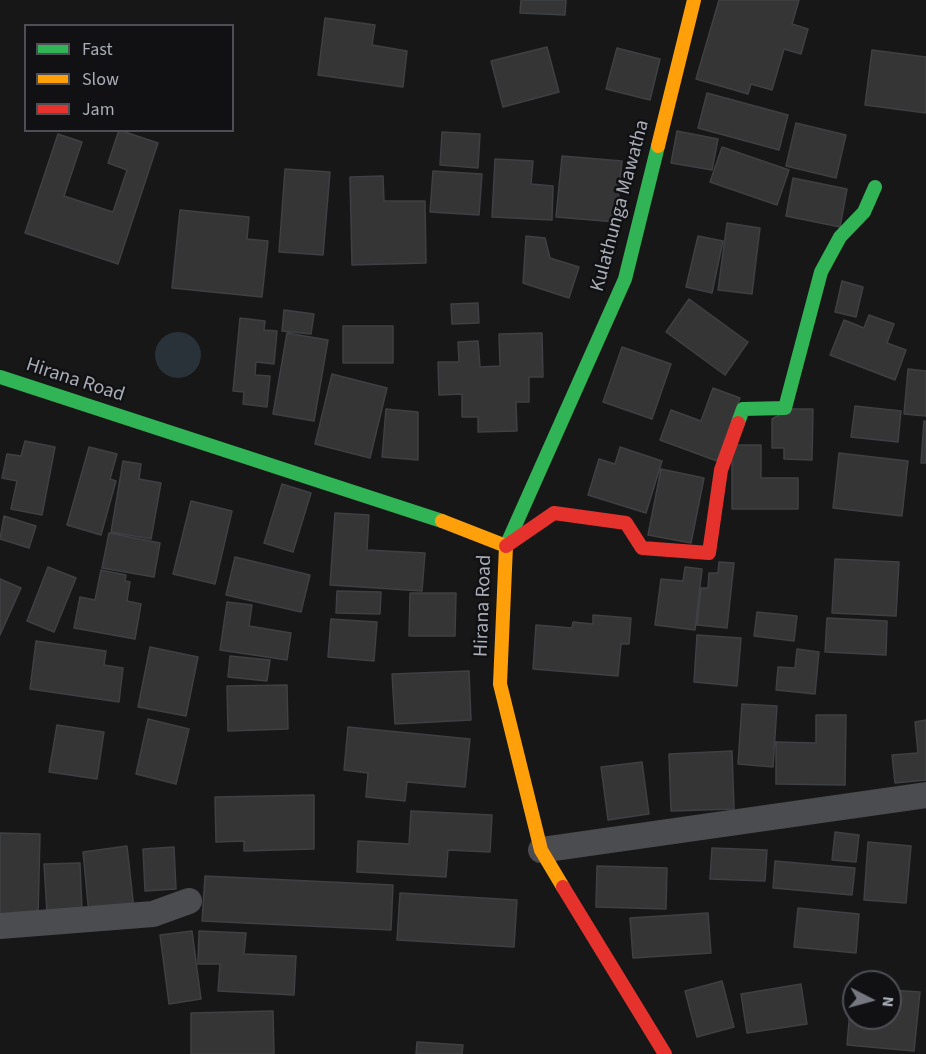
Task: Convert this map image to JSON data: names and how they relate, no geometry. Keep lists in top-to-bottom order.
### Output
{
  "streets": {
    "street": ["Kulathunga Mawatha", "Hirana Road"]
  },
  "crossings": [
    ["Kulathunga Mawatha", "Hirana Road"]
  ],
  "legend": ["Fast", "Slow", "Jam"],
  "north": "right"
}
